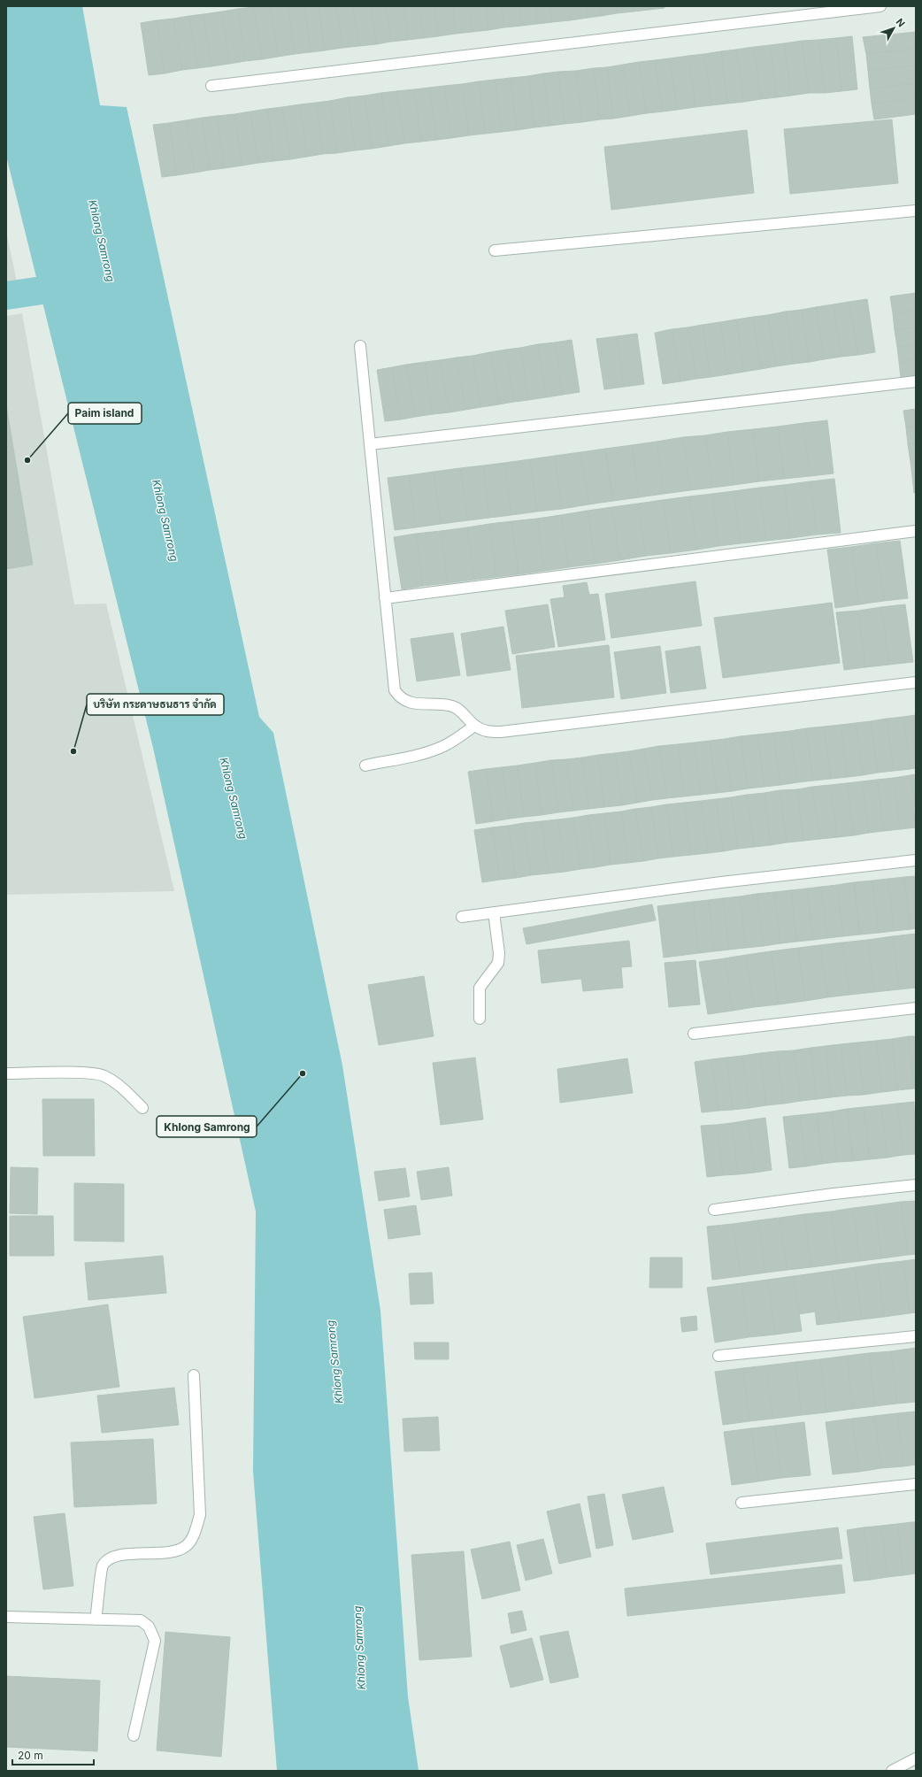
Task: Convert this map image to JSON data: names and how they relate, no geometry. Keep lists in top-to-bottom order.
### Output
{
  "water": ["Khlong Samrong"],
  "places": ["Paim island", "บริษัท กระดาษธนธาร จำกัด", "Khlong Samrong"],
  "scale_bar": "20 m",
  "north": "top right"
}
